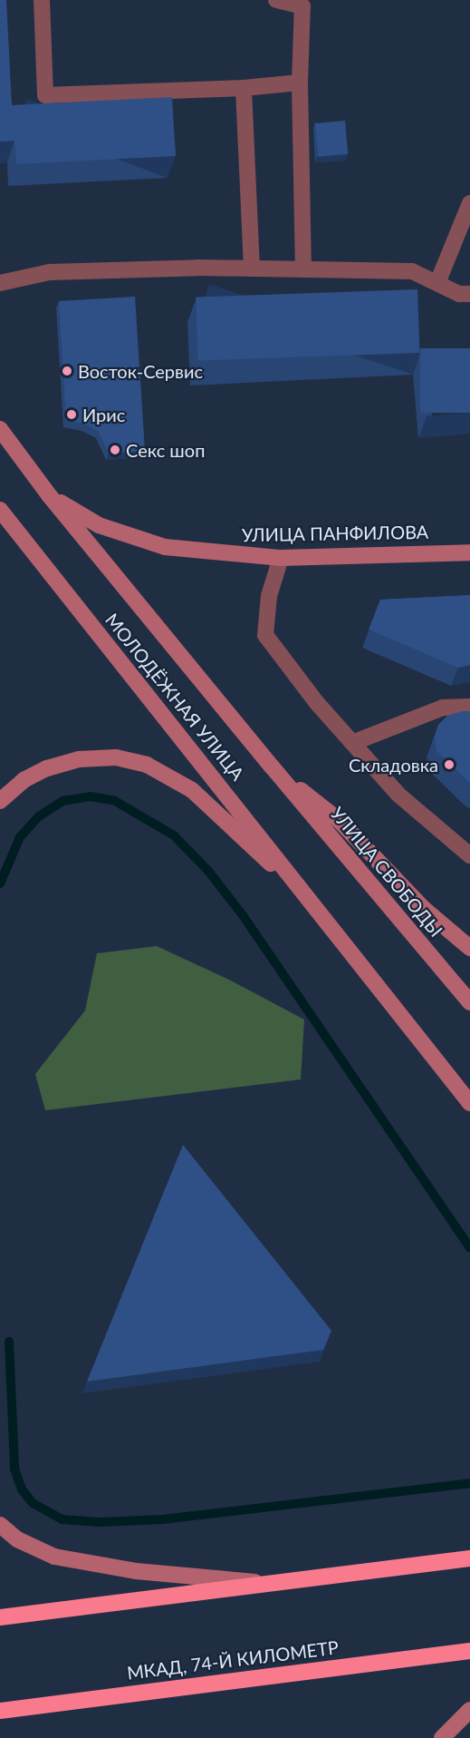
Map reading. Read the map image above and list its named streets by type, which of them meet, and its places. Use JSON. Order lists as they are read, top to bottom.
{
  "streets": {
    "highway": ["МКАД, 74-Й КИЛОМЕТР"],
    "main road": ["УЛИЦА ПАНФИЛОВА", "МОЛОДЁЖНАЯ УЛИЦА", "УЛИЦА СВОБОДЫ"]
  },
  "crossings": [
    ["УЛИЦА ПАНФИЛОВА", "МОЛОДЁЖНАЯ УЛИЦА"],
    ["МОЛОДЁЖНАЯ УЛИЦА", "УЛИЦА СВОБОДЫ"]
  ],
  "places": [
    "Восток-Сервис",
    "Ирис",
    "Секс шоп",
    "Складовка"
  ]
}
